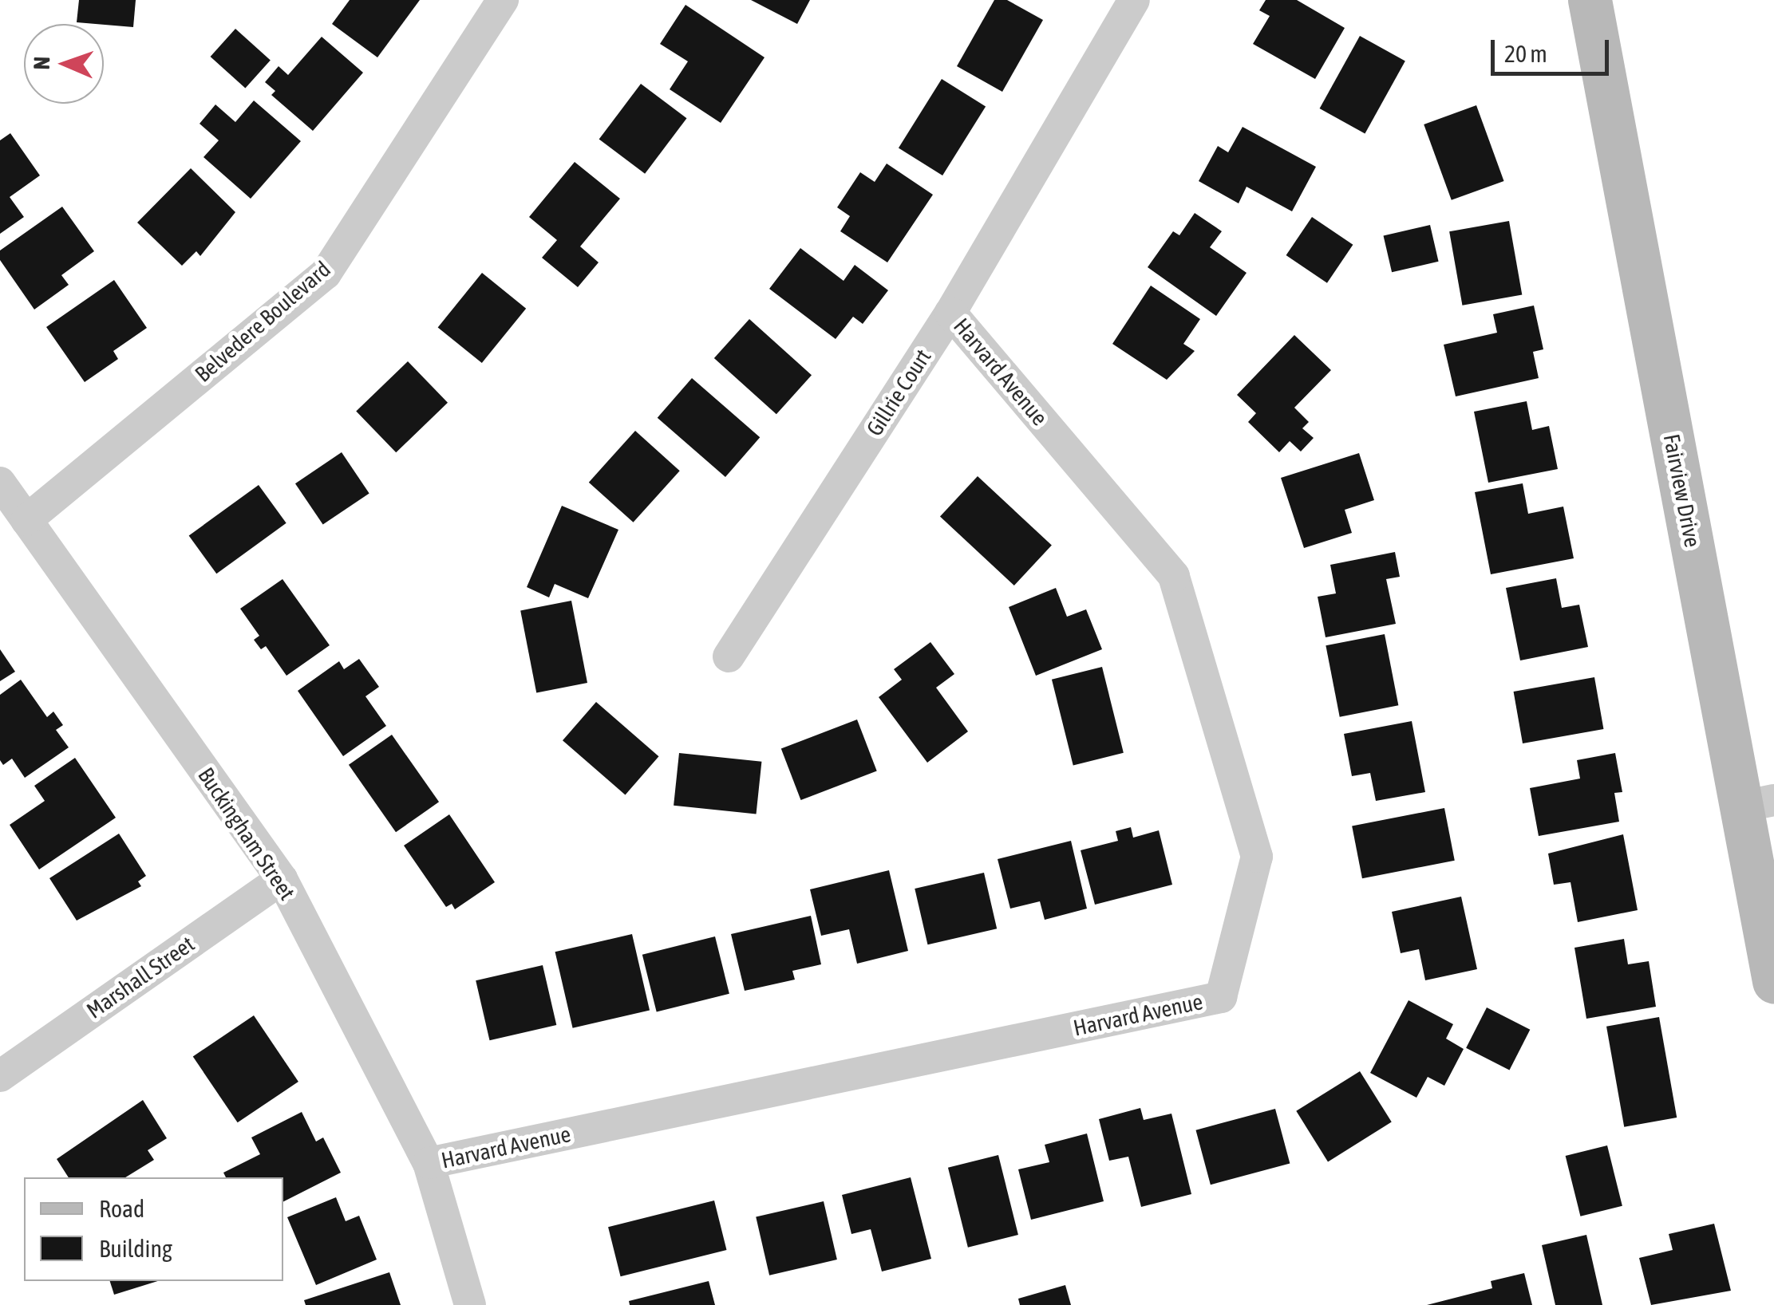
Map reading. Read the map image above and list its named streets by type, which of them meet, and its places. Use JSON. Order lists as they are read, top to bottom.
{
  "streets": {
    "main road": ["Fairview Drive"],
    "street": [
      "Belvedere Boulevard",
      "Harvard Avenue",
      "Gillrie Court",
      "Buckingham Street",
      "Marshall Street"
    ]
  },
  "crossings": [
    ["Belvedere Boulevard", "Buckingham Street"],
    ["Harvard Avenue", "Gillrie Court"],
    ["Harvard Avenue", "Buckingham Street"],
    ["Buckingham Street", "Marshall Street"]
  ],
  "legend": ["Road", "Building"],
  "scale_bar": "20 m",
  "north": "left"
}
